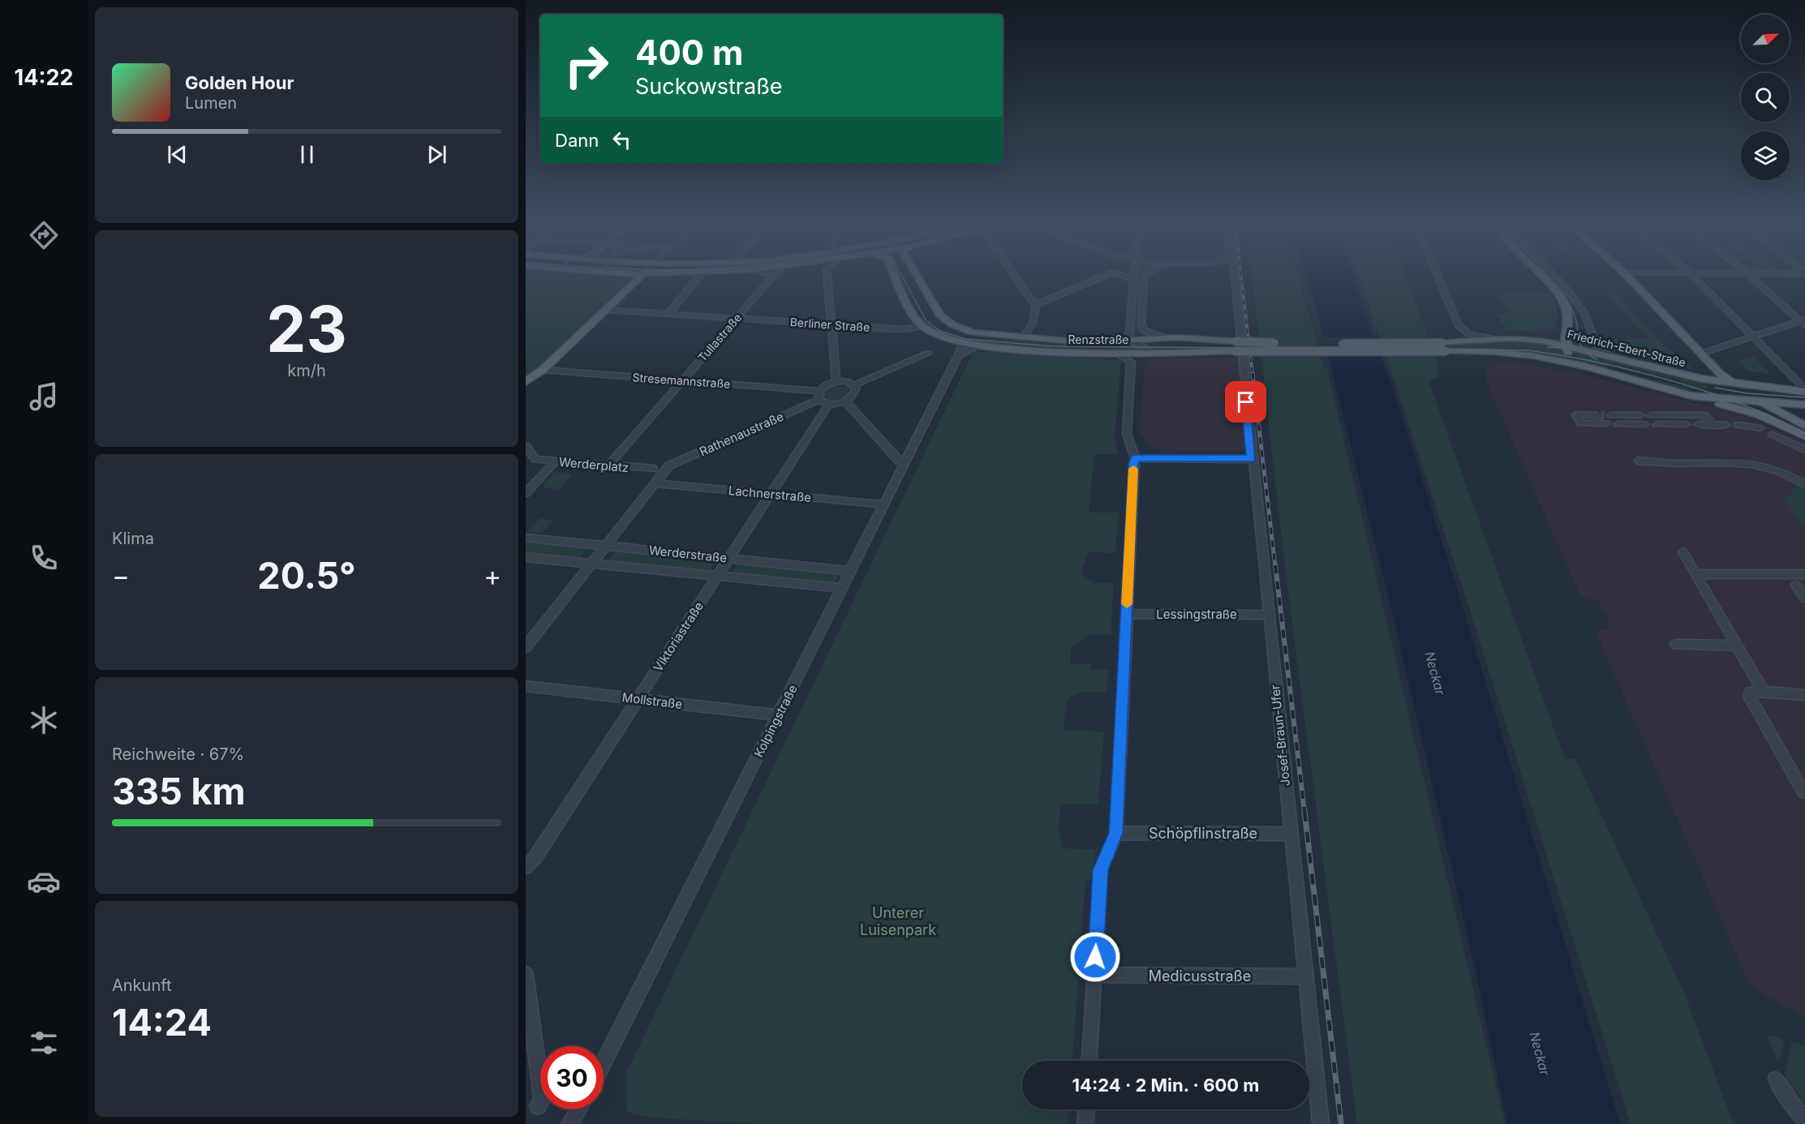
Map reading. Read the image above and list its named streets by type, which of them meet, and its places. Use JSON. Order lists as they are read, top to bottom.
{
  "streets": {
    "main road": ["Renzstraße", "Friedrich-Ebert-Straße"],
    "street": [
      "Berliner Straße",
      "Tullastraße",
      "Stresemannstraße",
      "Rathenaustraße",
      "Werderplatz",
      "Lachnerstraße",
      "Werderstraße",
      "Lessingstraße",
      "Viktoriastraße",
      "Mollstraße",
      "Kolpingstraße",
      "Josef-Braun-Ufer",
      "Schöpflinstraße",
      "Medicusstraße"
    ]
  },
  "crossings": [
    ["Berliner Straße", "Tullastraße"],
    ["Berliner Straße", "Renzstraße"],
    ["Tullastraße", "Stresemannstraße"],
    ["Tullastraße", "Werderplatz"],
    ["Renzstraße", "Kolpingstraße"],
    ["Renzstraße", "Josef-Braun-Ufer"],
    ["Stresemannstraße", "Rathenaustraße"],
    ["Stresemannstraße", "Viktoriastraße"],
    ["Rathenaustraße", "Lachnerstraße"],
    ["Rathenaustraße", "Viktoriastraße"],
    ["Lachnerstraße", "Viktoriastraße"],
    ["Lachnerstraße", "Kolpingstraße"],
    ["Werderstraße", "Viktoriastraße"],
    ["Werderstraße", "Kolpingstraße"],
    ["Lessingstraße", "Josef-Braun-Ufer"],
    ["Viktoriastraße", "Mollstraße"],
    ["Mollstraße", "Kolpingstraße"],
    ["Josef-Braun-Ufer", "Schöpflinstraße"],
    ["Josef-Braun-Ufer", "Medicusstraße"]
  ],
  "water": ["Neckar"],
  "parks": ["Unterer Luisenpark"],
  "north": "top right",
  "page": {
    "tabs": "14:22",
    "turn": ["400 m", "Suckowstraße"],
    "song": ["Golden Hour", "Lumen"],
    "then": "Dann",
    "tile": [
      ["23", "km/h"],
      "Klima",
      ["Reichweite · 67%", "335 km"],
      ["Ankunft", "14:24"]
    ],
    "heat": ["−", "20.5°", "+"],
    "limit": "30",
    "trip": "14:24 · 2 Min. · 600 m"
  }
}
